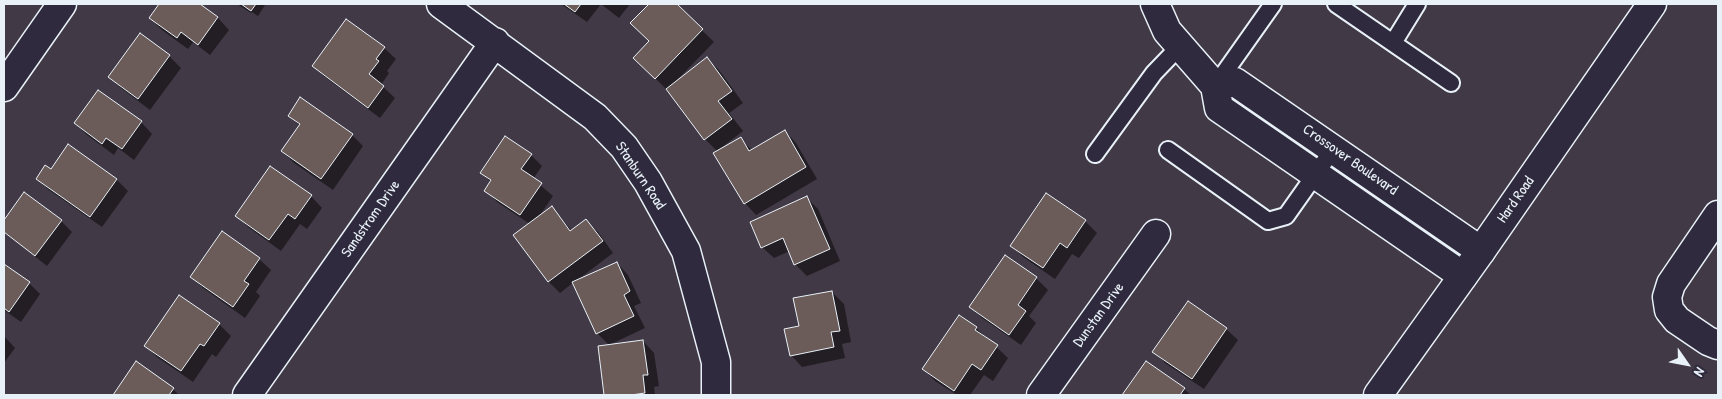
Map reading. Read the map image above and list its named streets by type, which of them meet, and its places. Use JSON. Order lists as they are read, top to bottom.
{
  "streets": {
    "street": [
      "Crossover Boulevard",
      "Stanburn Road",
      "Hard Road",
      "Sandstrom Drive",
      "Dunstan Drive"
    ]
  },
  "crossings": [
    ["Crossover Boulevard", "Hard Road"],
    ["Stanburn Road", "Sandstrom Drive"]
  ],
  "north": "bottom right"
}
